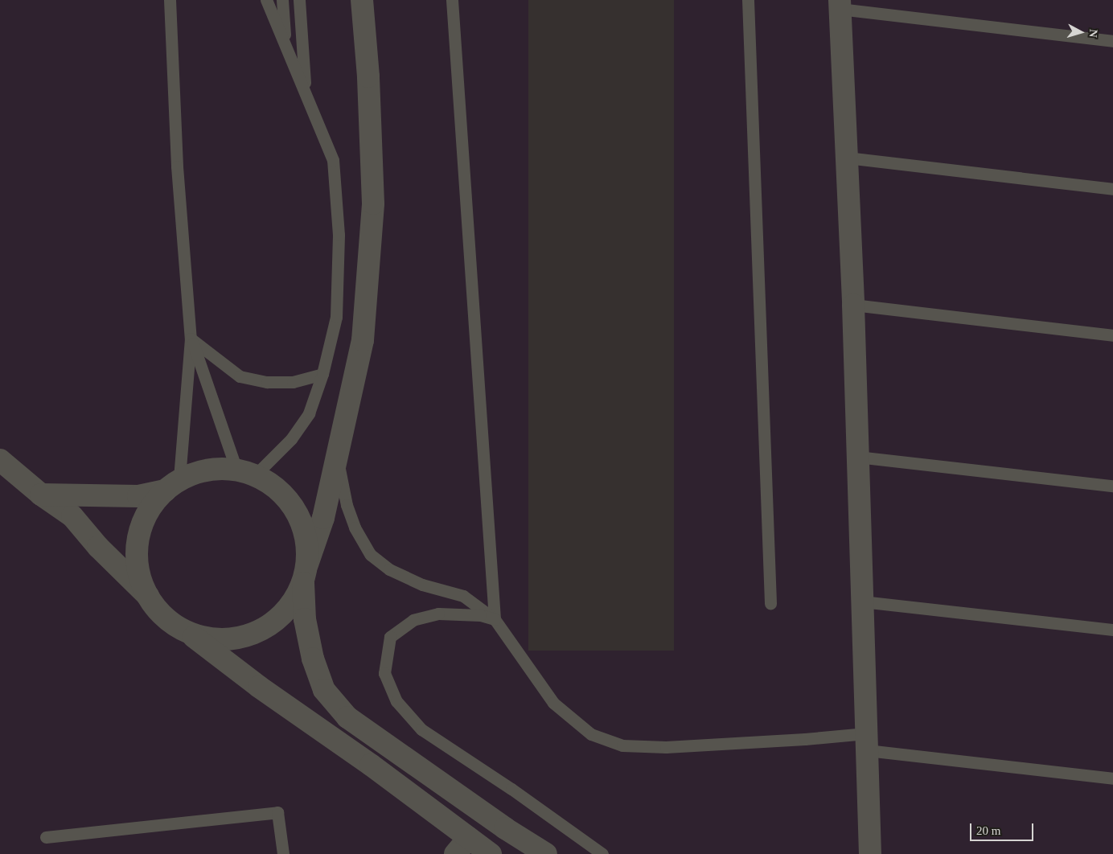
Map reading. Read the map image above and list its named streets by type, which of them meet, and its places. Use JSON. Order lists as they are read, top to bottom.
{
  "scale_bar": "20 m",
  "north": "right"
}
